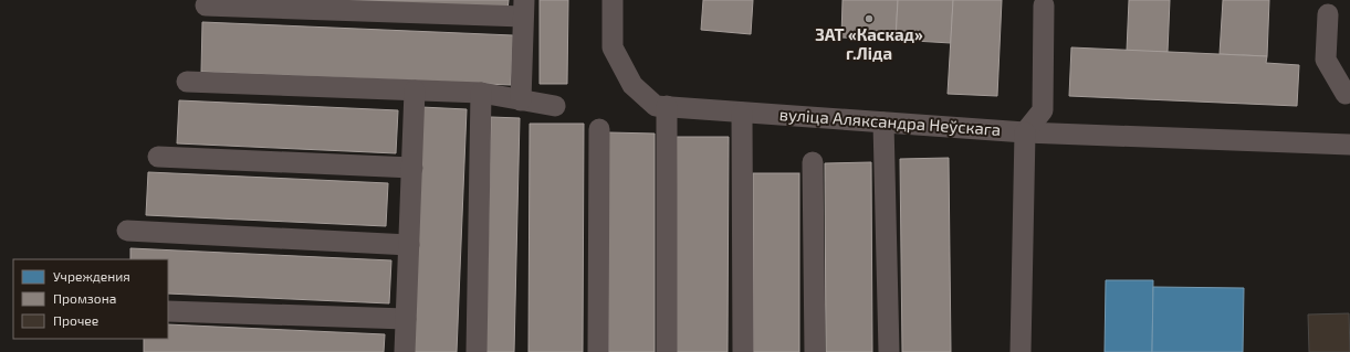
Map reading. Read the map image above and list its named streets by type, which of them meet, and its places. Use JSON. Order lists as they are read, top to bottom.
{
  "streets": {
    "street": ["вуліца Аляксандра Неўскага"]
  },
  "places": ["ЗАТ «Каскад» г.Ліда"],
  "legend": ["Учреждения", "Промзона", "Прочее"]
}
